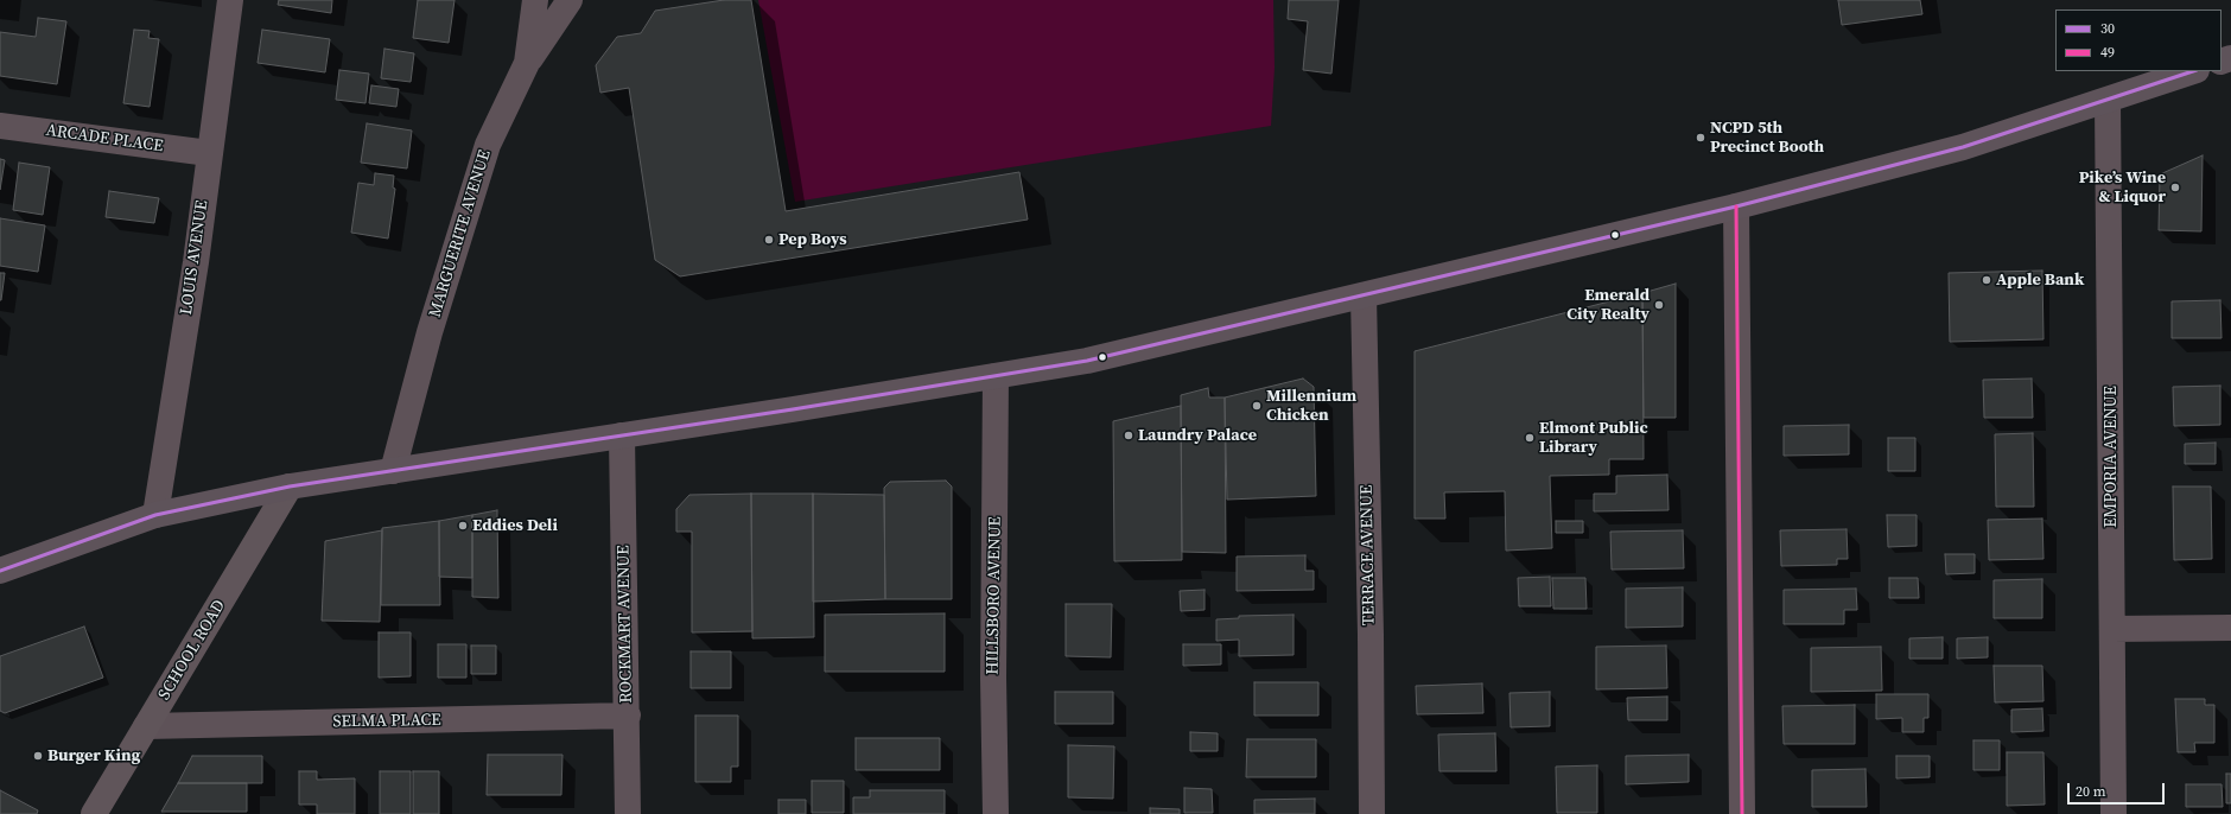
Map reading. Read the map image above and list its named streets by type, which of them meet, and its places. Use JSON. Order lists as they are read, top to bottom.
{
  "streets": {
    "main road": ["SCHOOL ROAD"],
    "street": [
      "ARCADE PLACE",
      "MARGUERITE AVENUE",
      "LOUIS AVENUE",
      "EMPORIA AVENUE",
      "TERRACE AVENUE",
      "HILLSBORO AVENUE",
      "ROCKMART AVENUE",
      "SELMA PLACE"
    ]
  },
  "crossings": [
    ["ARCADE PLACE", "LOUIS AVENUE"],
    ["ROCKMART AVENUE", "SELMA PLACE"],
    ["SCHOOL ROAD", "SELMA PLACE"]
  ],
  "places": [
    "NCPD 5th Precinct Booth",
    "Pike’s Wine & Liquor",
    "Pep Boys",
    "Apple Bank",
    "Emerald City Realty",
    "Millennium Chicken",
    "Laundry Palace",
    "Elmont Public Library",
    "Eddies Deli",
    "Burger King"
  ],
  "lines": ["transit line 30", "transit line 49"],
  "legend": ["30", "49"],
  "scale_bar": "20 m"
}
